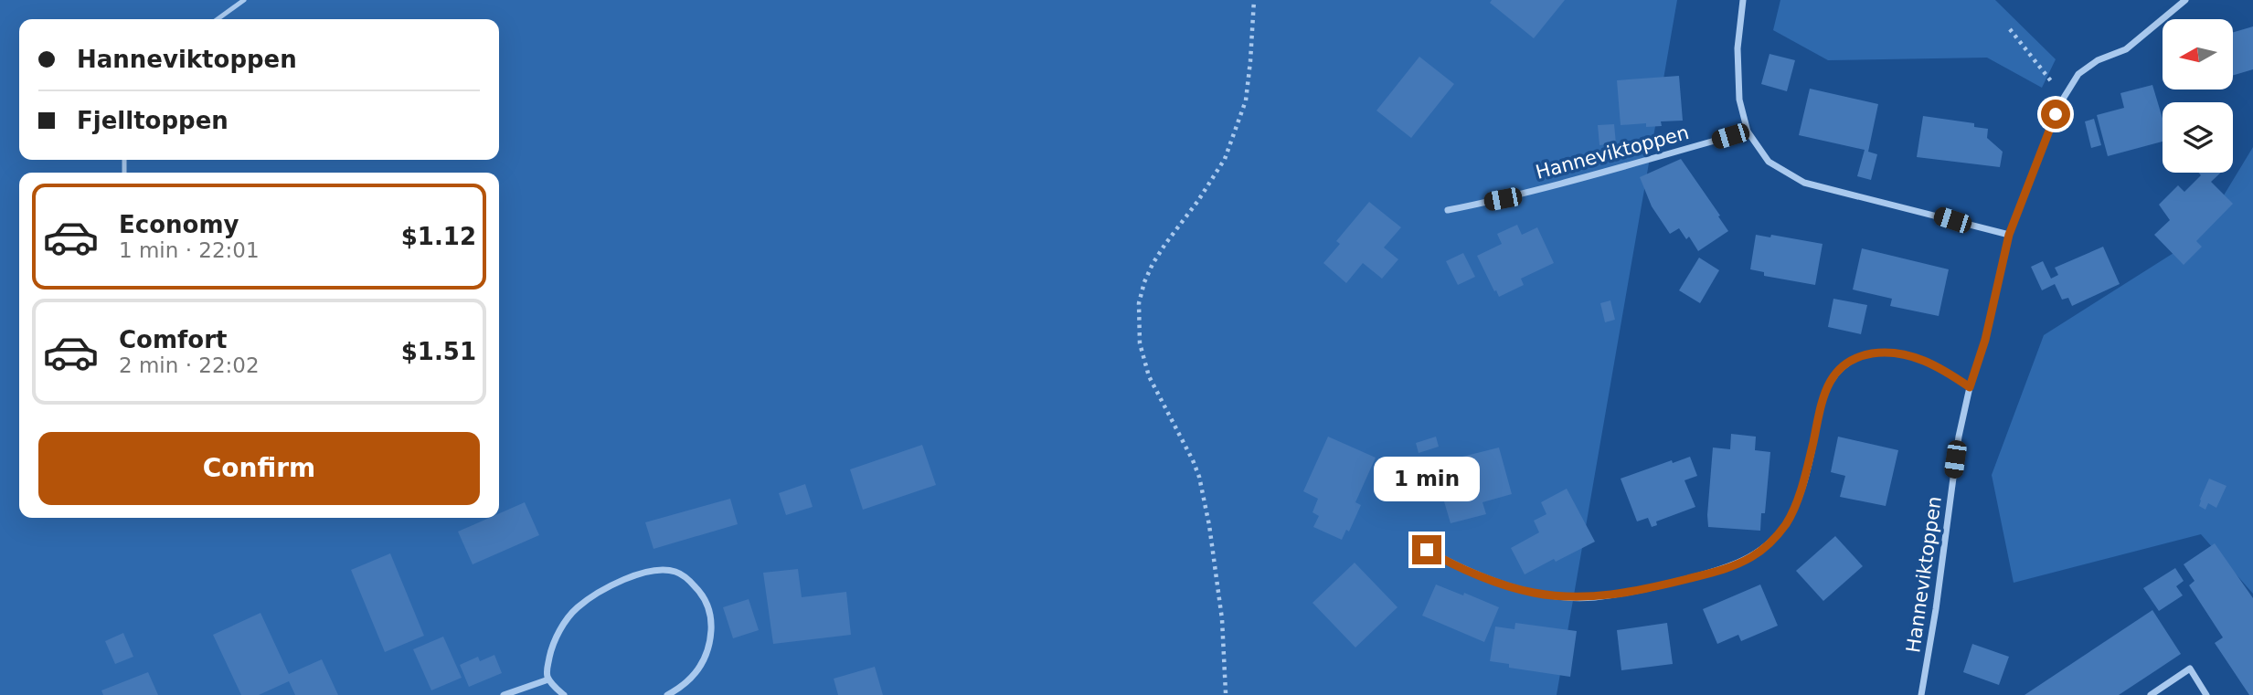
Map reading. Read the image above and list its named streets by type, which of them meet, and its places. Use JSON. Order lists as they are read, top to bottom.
{
  "streets": {
    "street": ["Hanneviktoppen"]
  },
  "north": "left",
  "page": {
    "banner": ["Hanneviktoppen", "Fjelltoppen"],
    "list": [
      {
        "name": "Economy",
        "note": "1 min · 22:01",
        "value": "$1.12"
      },
      {
        "name": "Comfort",
        "note": "2 min · 22:02",
        "value": "$1.51"
      }
    ],
    "buttons": "Confirm",
    "bubble": "1 min"
  }
}
